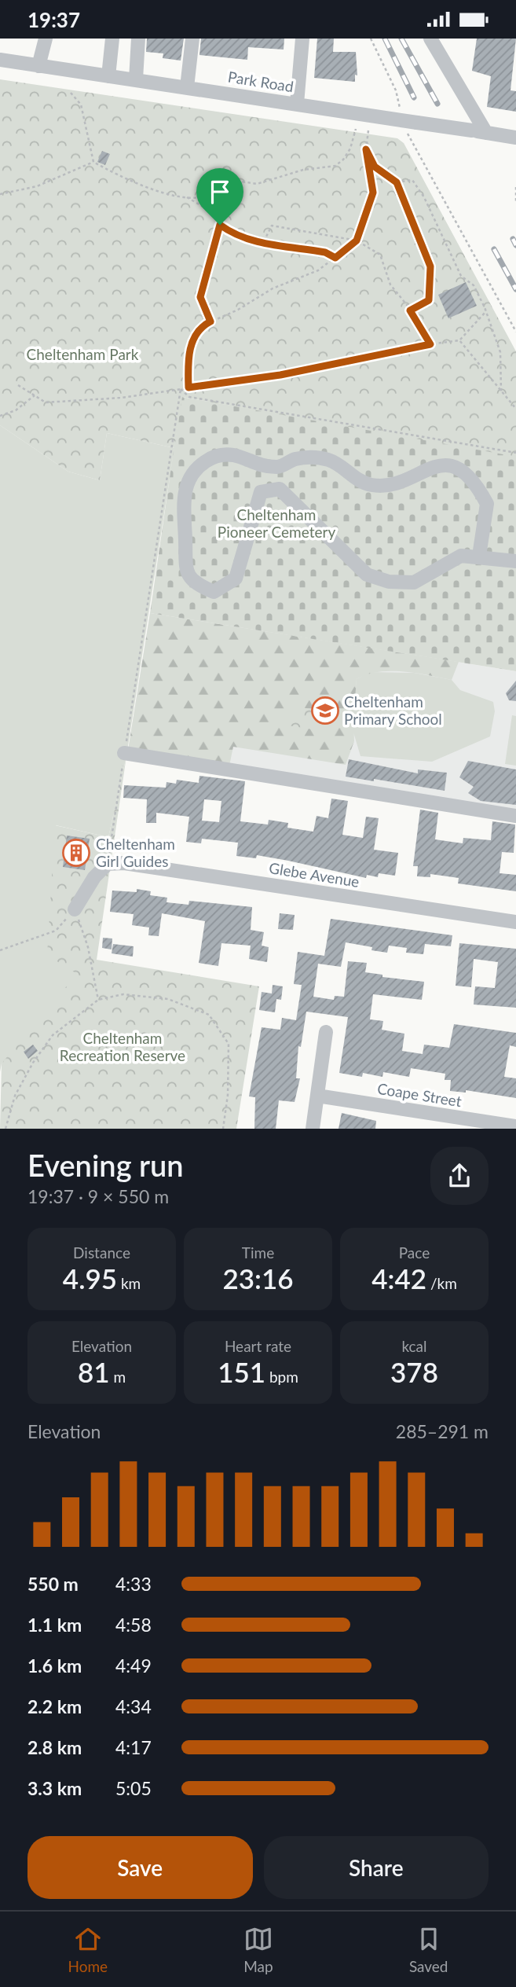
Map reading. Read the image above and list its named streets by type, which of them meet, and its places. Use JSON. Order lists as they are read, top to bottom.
{
  "streets": {
    "street": ["Park Road", "Glebe Avenue", "Coape Street"]
  },
  "parks": ["Cheltenham Park", "Cheltenham Pioneer Cemetery", "Cheltenham Recreation Reserve"],
  "places": {
    "school or university": ["Cheltenham Primary School"],
    "building": ["Cheltenham Girl Guides"]
  },
  "page": {
    "status": "19:37",
    "heading": ["Evening run", "19:37 · 9 × 550 m"],
    "stats": [
      ["Distance", "4.95 km"],
      ["Time", "23:16"],
      ["Pace", "4:42 /km"],
      ["Elevation", "81 m"],
      ["Heart rate", "151 bpm"],
      ["kcal", "378"]
    ],
    "chart": ["Elevation", "285–291 m"],
    "list": [
      {
        "name": "550 m",
        "note": "4:33"
      },
      {
        "name": "1.1 km",
        "note": "4:58"
      },
      {
        "name": "1.6 km",
        "note": "4:49"
      },
      {
        "name": "2.2 km",
        "note": "4:34"
      },
      {
        "name": "2.8 km",
        "note": "4:17"
      },
      {
        "name": "3.3 km",
        "note": "5:05"
      }
    ],
    "buttons": ["Save", "Share"],
    "tabs": ["Home", "Map", "Saved"]
  }
}
